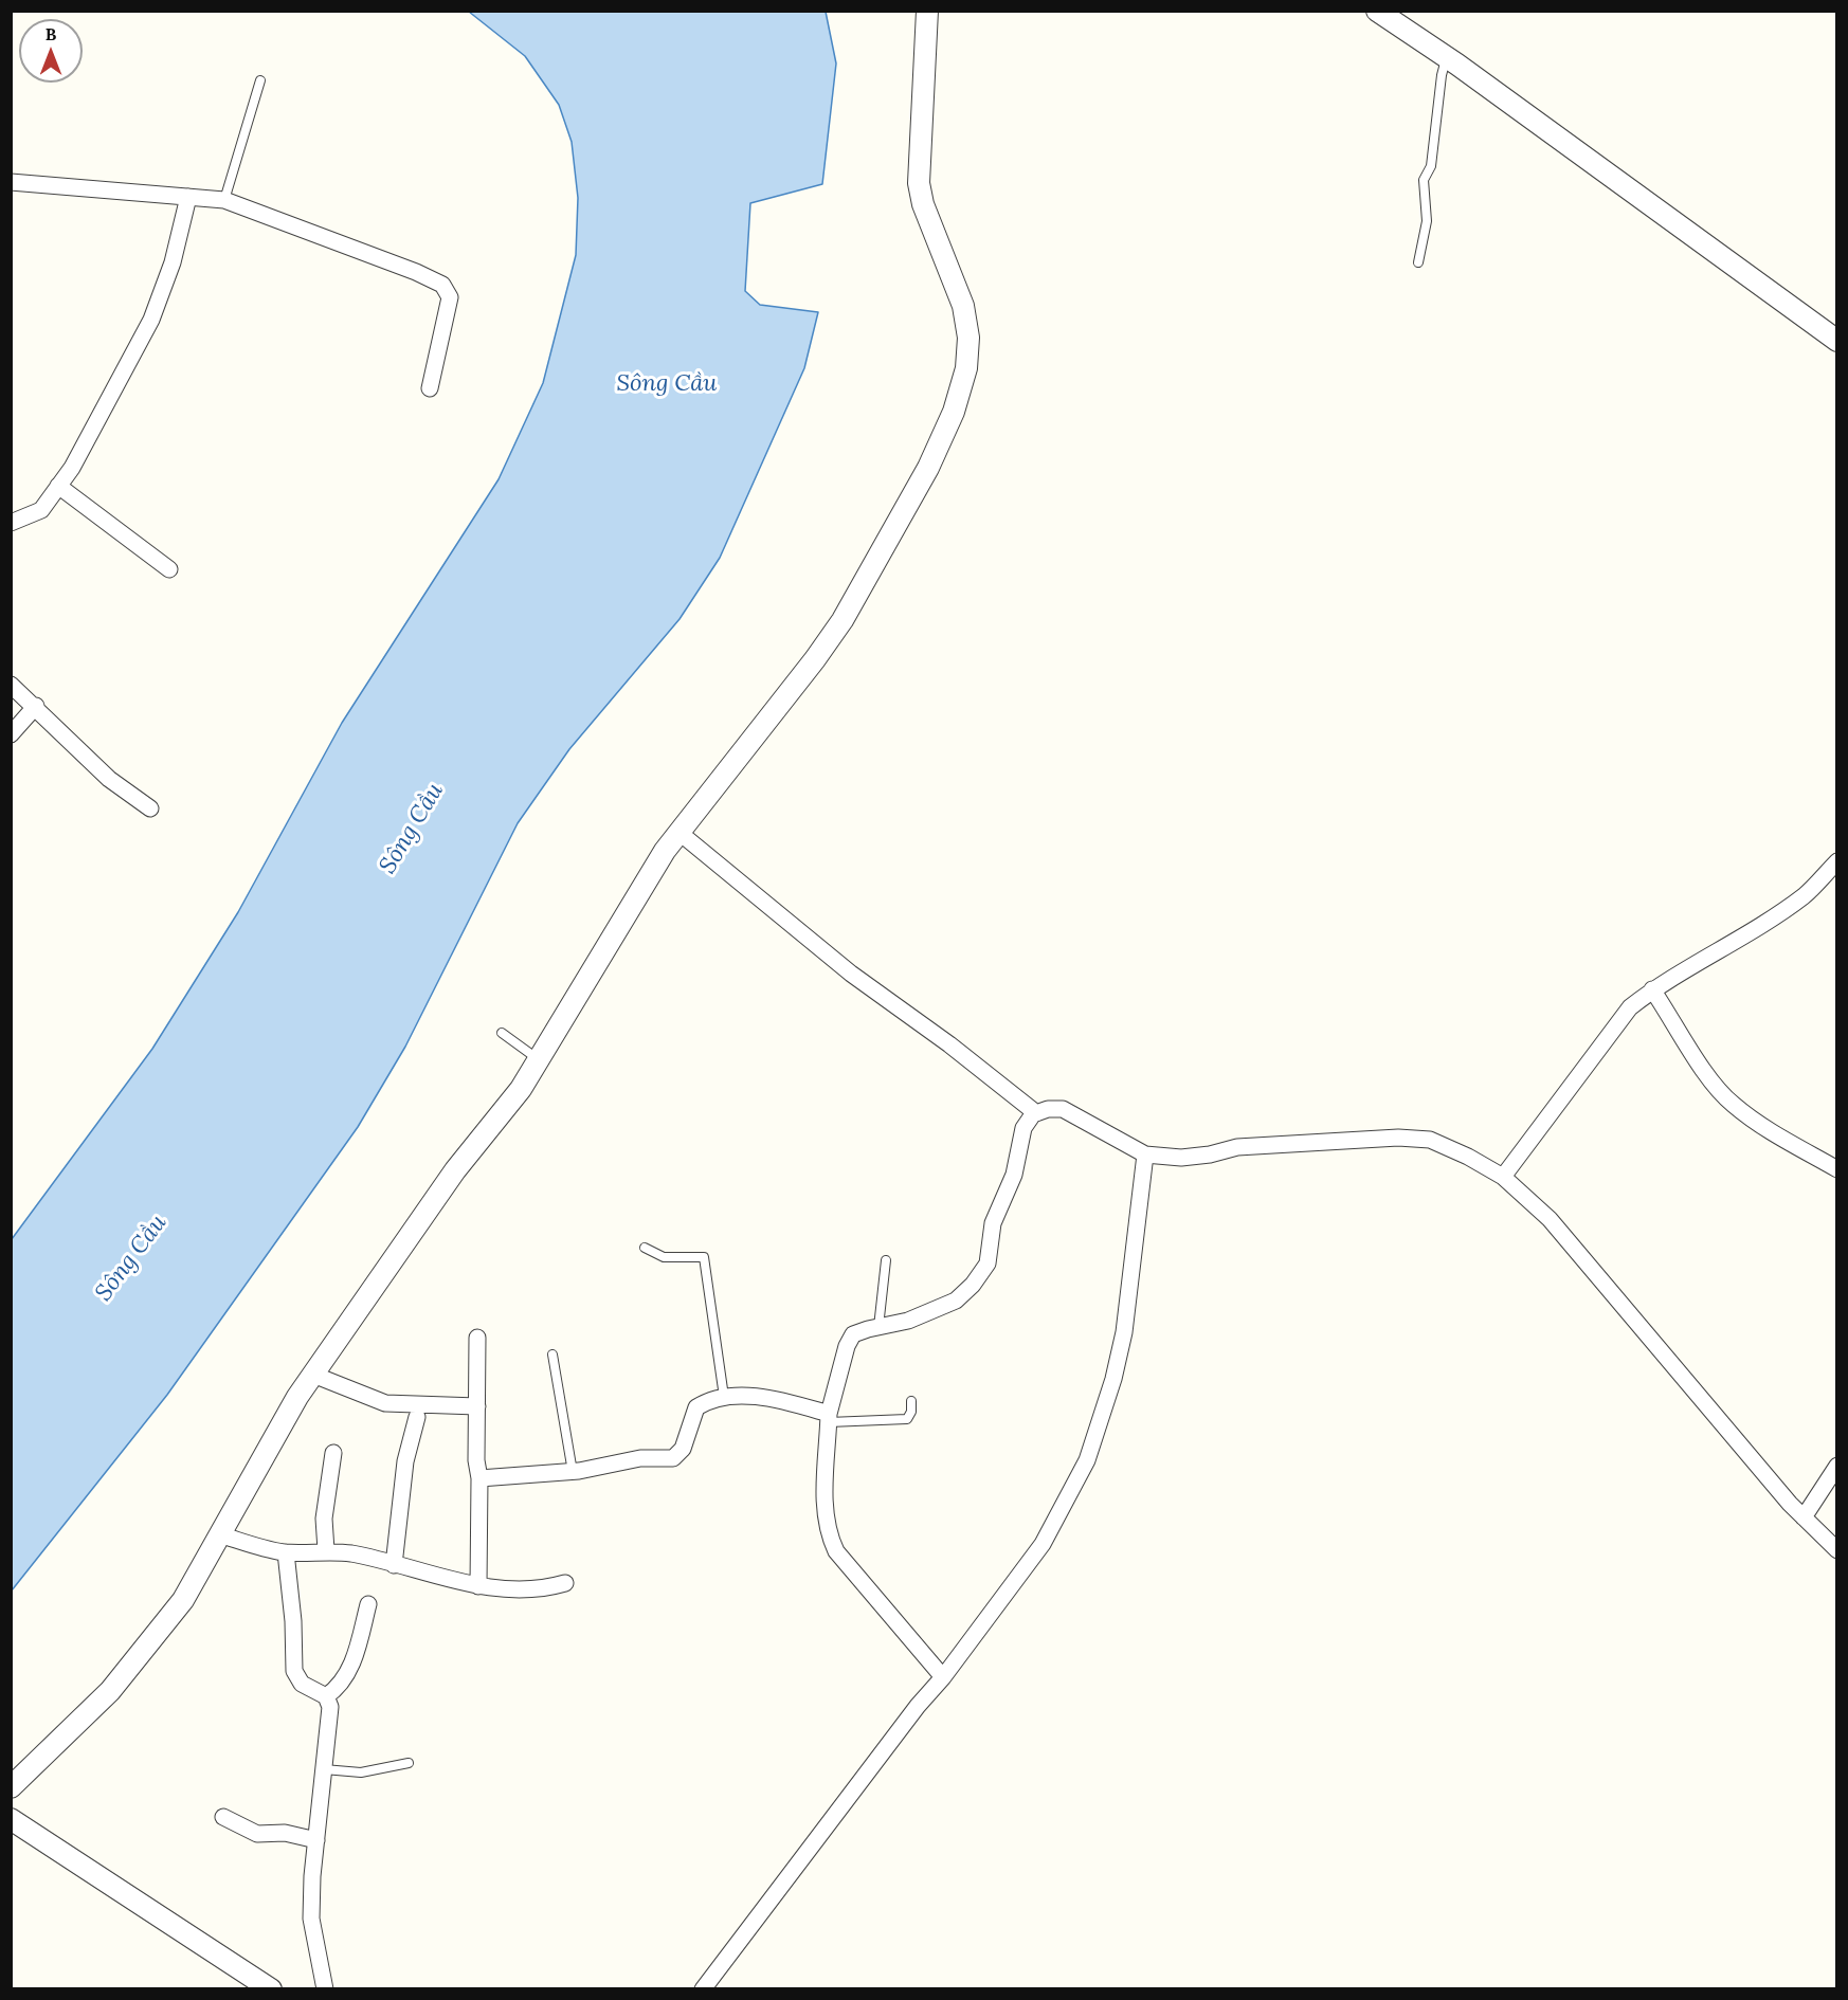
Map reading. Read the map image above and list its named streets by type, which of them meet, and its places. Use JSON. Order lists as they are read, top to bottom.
{
  "water": ["Sông Cầu"],
  "north": "top"
}
